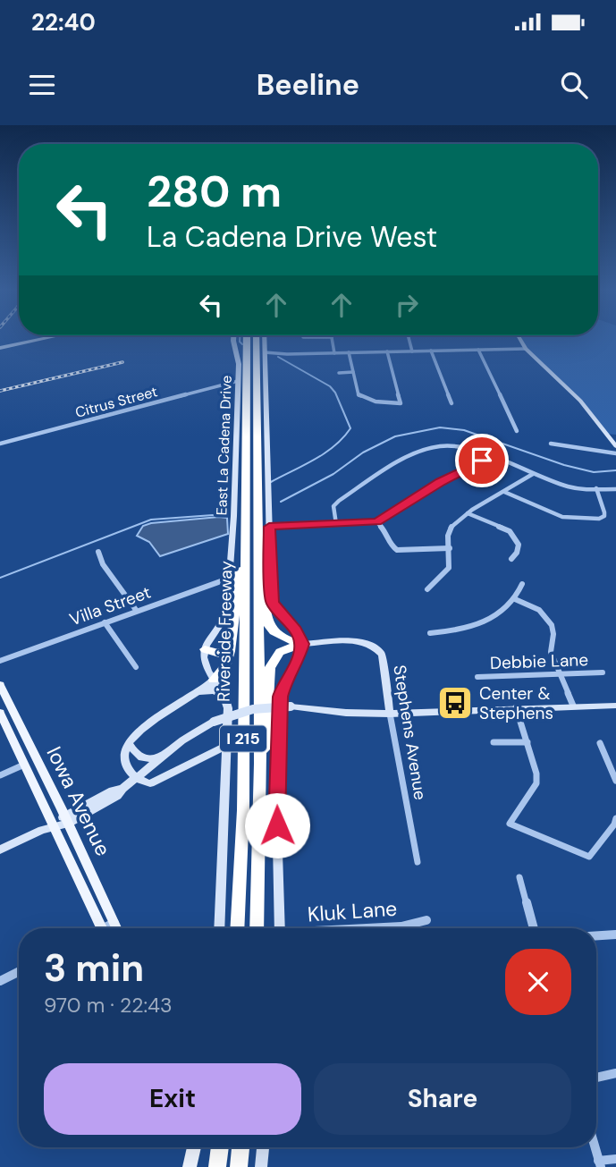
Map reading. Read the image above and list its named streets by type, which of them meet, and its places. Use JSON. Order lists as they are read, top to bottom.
{
  "streets": {
    "highway": ["Riverside Freeway", "I 215"],
    "main road": ["East La Cadena Drive", "Stephens Avenue", "Iowa Avenue"],
    "street": [
      "Citrus Street",
      "Villa Street",
      "Debbie Lane",
      "Kluk Lane"
    ]
  },
  "crossings": [
    ["Citrus Street", "East La Cadena Drive"],
    ["East La Cadena Drive", "Villa Street"]
  ],
  "places": {
    "bus stop": ["Center & Stephens"]
  },
  "page": {
    "status": "22:40",
    "header": "Beeline",
    "turn": ["280 m", "La Cadena Drive West"],
    "heading": ["3 min", "970 m · 22:43"],
    "buttons": ["Exit", "Share"]
  }
}
